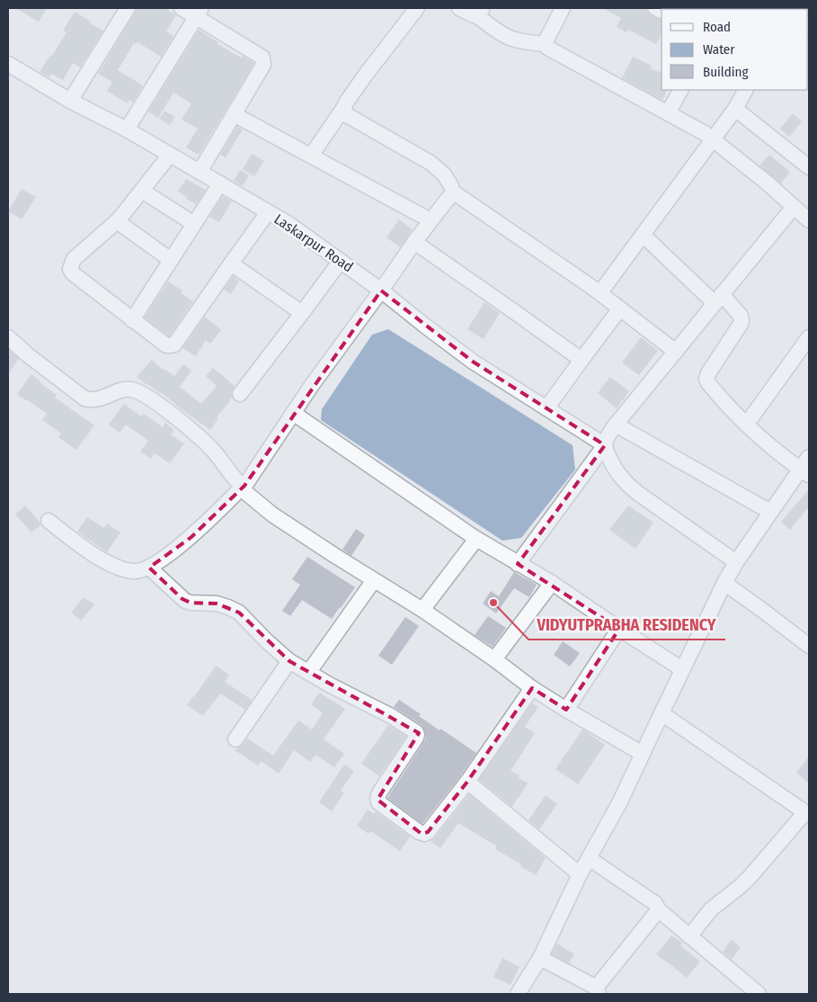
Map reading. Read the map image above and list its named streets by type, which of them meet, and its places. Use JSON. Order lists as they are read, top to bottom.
{
  "streets": {
    "street": ["Laskarpur Road"]
  },
  "places": ["VIDYUTPRABHA RESIDENCY"],
  "legend": ["Road", "Water", "Building"]
}
